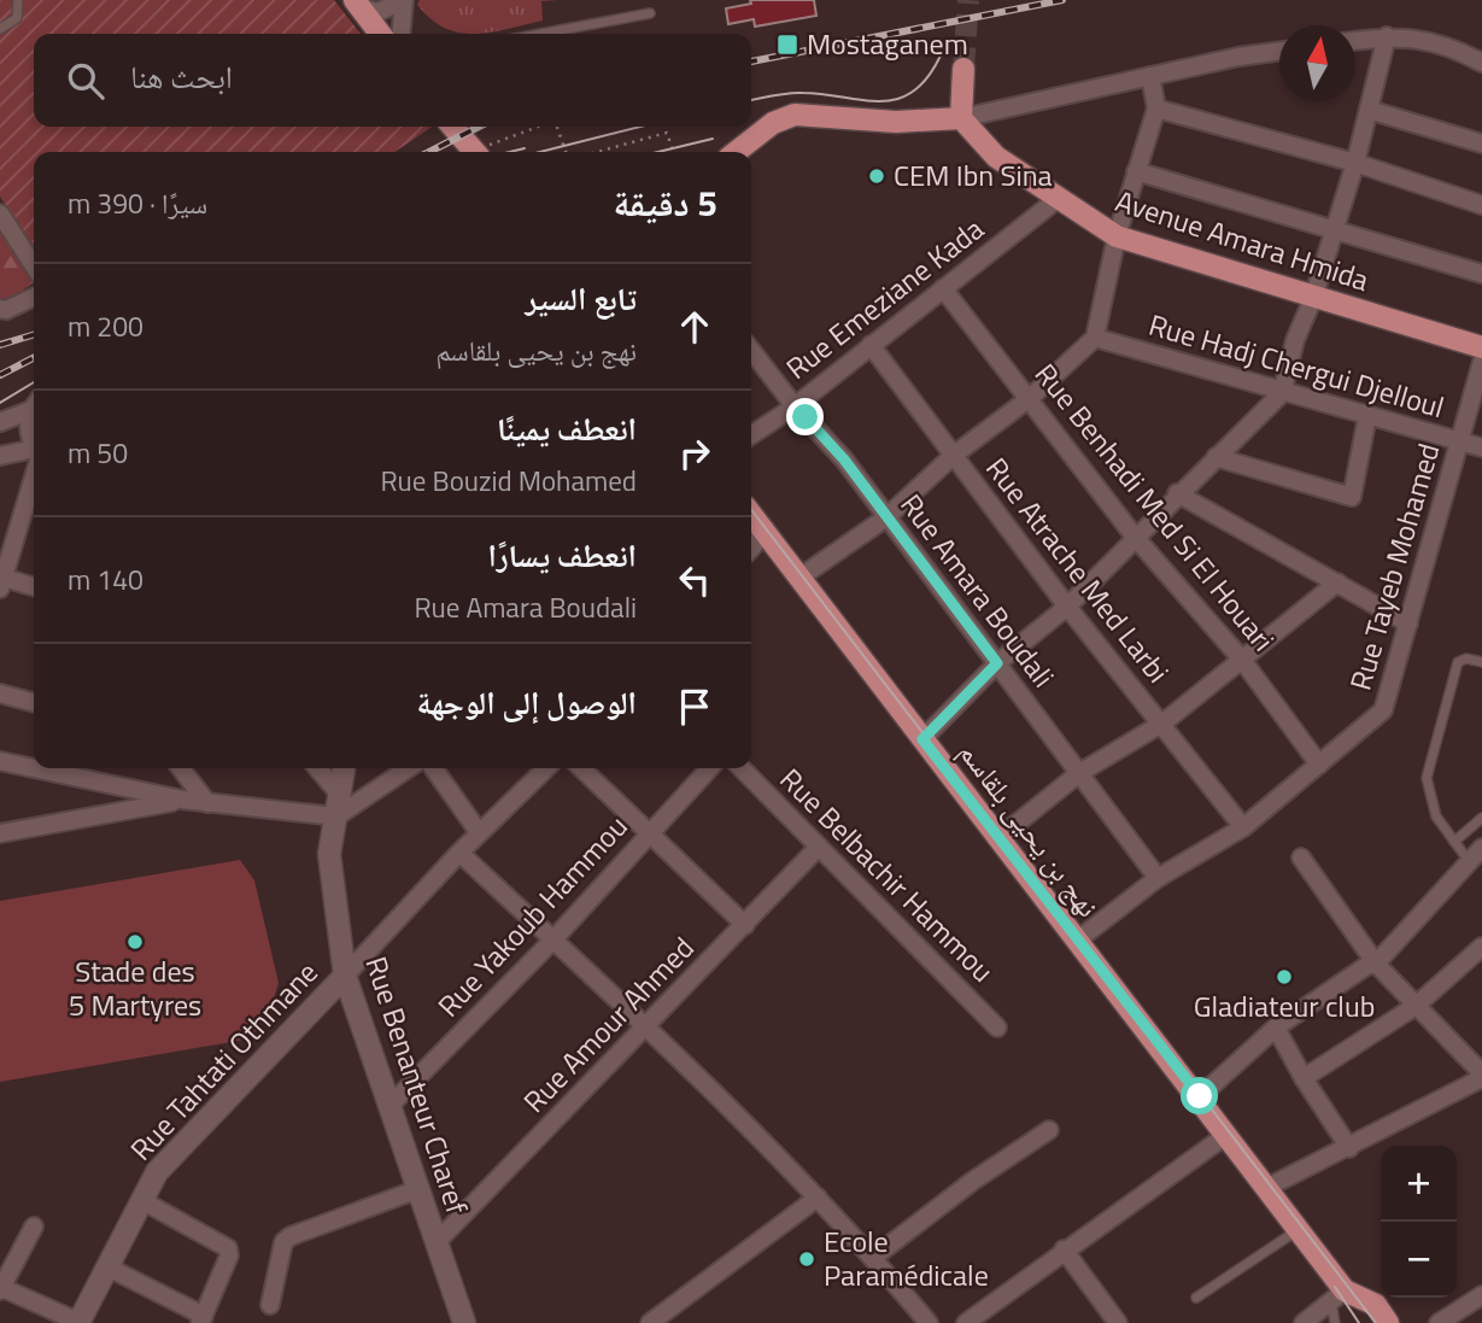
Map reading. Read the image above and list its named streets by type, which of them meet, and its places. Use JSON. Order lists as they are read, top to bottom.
{
  "streets": {
    "main road": [
      "Avenue Amara Hmida",
      "نهج بن يحيى بلقاسم",
      "Rue Tahtati Othmane",
      "Rue Benanteur Charef"
    ],
    "street": [
      "Rue Emeziane Kada",
      "Rue Hadj Chergui Djelloul",
      "Rue Benhadi Med Si El Houari",
      "Rue Tayeb Mohamed",
      "Rue Atrache Med Larbi",
      "Rue Amara Boudali",
      "Rue Belbachir Hammou",
      "Rue Yakoub Hammou",
      "Rue Amour Ahmed"
    ]
  },
  "crossings": [
    ["Avenue Amara Hmida", "Rue Emeziane Kada"],
    ["Rue Emeziane Kada", "Rue Benhadi Med Si El Houari"],
    ["Rue Emeziane Kada", "Rue Atrache Med Larbi"],
    ["Rue Emeziane Kada", "Rue Amara Boudali"],
    ["Rue Hadj Chergui Djelloul", "Rue Tayeb Mohamed"],
    ["Rue Benhadi Med Si El Houari", "Rue Tayeb Mohamed"],
    ["Rue Tayeb Mohamed", "Rue Atrache Med Larbi"],
    ["Rue Tayeb Mohamed", "Rue Amara Boudali"],
    ["Rue Tayeb Mohamed", "نهج بن يحيى بلقاسم"],
    ["Rue Belbachir Hammou", "Rue Amour Ahmed"],
    ["Rue Yakoub Hammou", "Rue Benanteur Charef"],
    ["Rue Amour Ahmed", "Rue Benanteur Charef"],
    ["Rue Tahtati Othmane", "Rue Benanteur Charef"]
  ],
  "places": {
    "transit": ["Mostaganem"],
    "other": [
      "CEM Ibn Sina",
      "Stade des 5 Martyres",
      "Gladiateur club",
      "Ecole Paramédicale"
    ]
  },
  "north": "top",
  "page": {
    "search": "ابحث هنا",
    "heading": ["5 دقيقة", "سيرًا · 390 m"],
    "list": [
      ["تابع السير", "نهج بن يحيى بلقاسم", "200 m"],
      ["انعطف يمينًا", "Rue Bouzid Mohamed", "50 m"],
      ["انعطف يسارًا", "Rue Amara Boudali", "140 m"],
      "الوصول إلى الوجهة"
    ],
    "map_buttons": ["+", "−"]
  }
}
